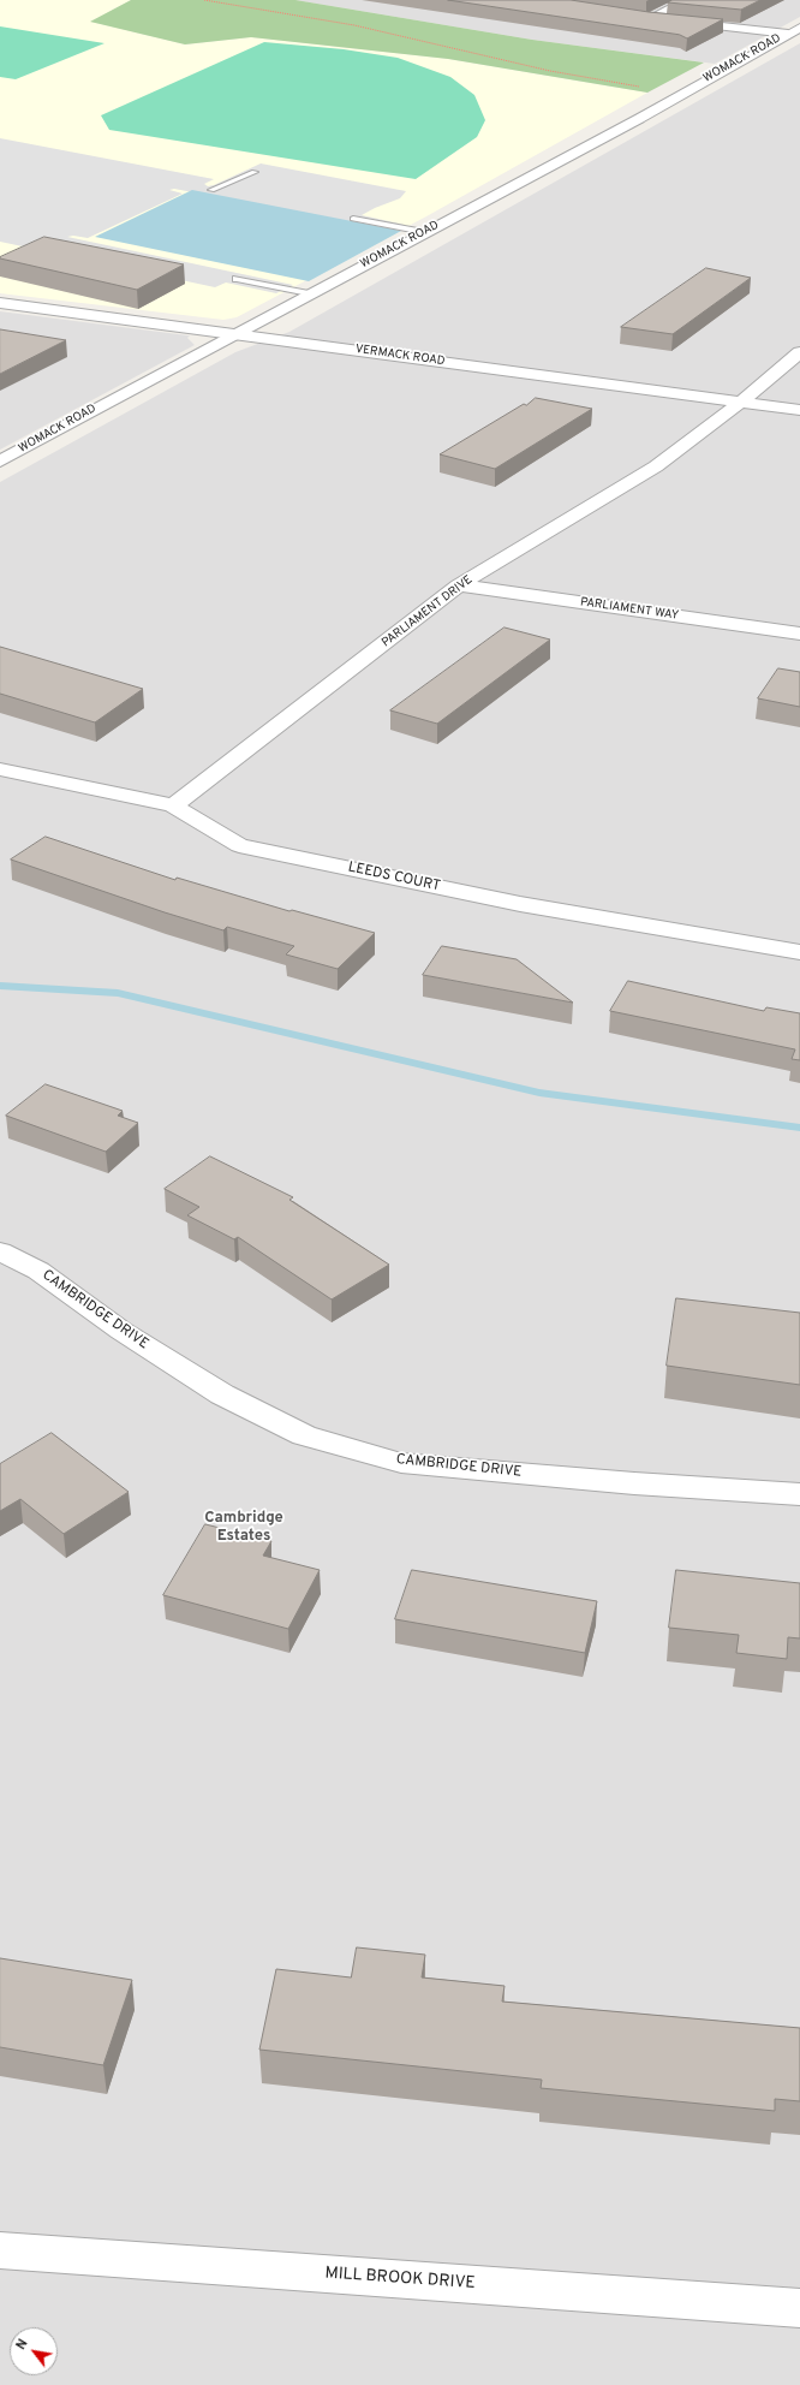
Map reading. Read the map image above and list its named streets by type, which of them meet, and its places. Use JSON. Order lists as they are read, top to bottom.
{
  "streets": {
    "street": [
      "WOMACK ROAD",
      "VERMACK ROAD",
      "PARLIAMENT WAY",
      "PARLIAMENT DRIVE",
      "LEEDS COURT",
      "CAMBRIDGE DRIVE",
      "MILL BROOK DRIVE"
    ]
  },
  "crossings": [
    ["WOMACK ROAD", "VERMACK ROAD"],
    ["VERMACK ROAD", "PARLIAMENT DRIVE"],
    ["PARLIAMENT WAY", "PARLIAMENT DRIVE"],
    ["PARLIAMENT DRIVE", "LEEDS COURT"]
  ],
  "districts": ["Cambridge Estates"],
  "north": "top left"
}
